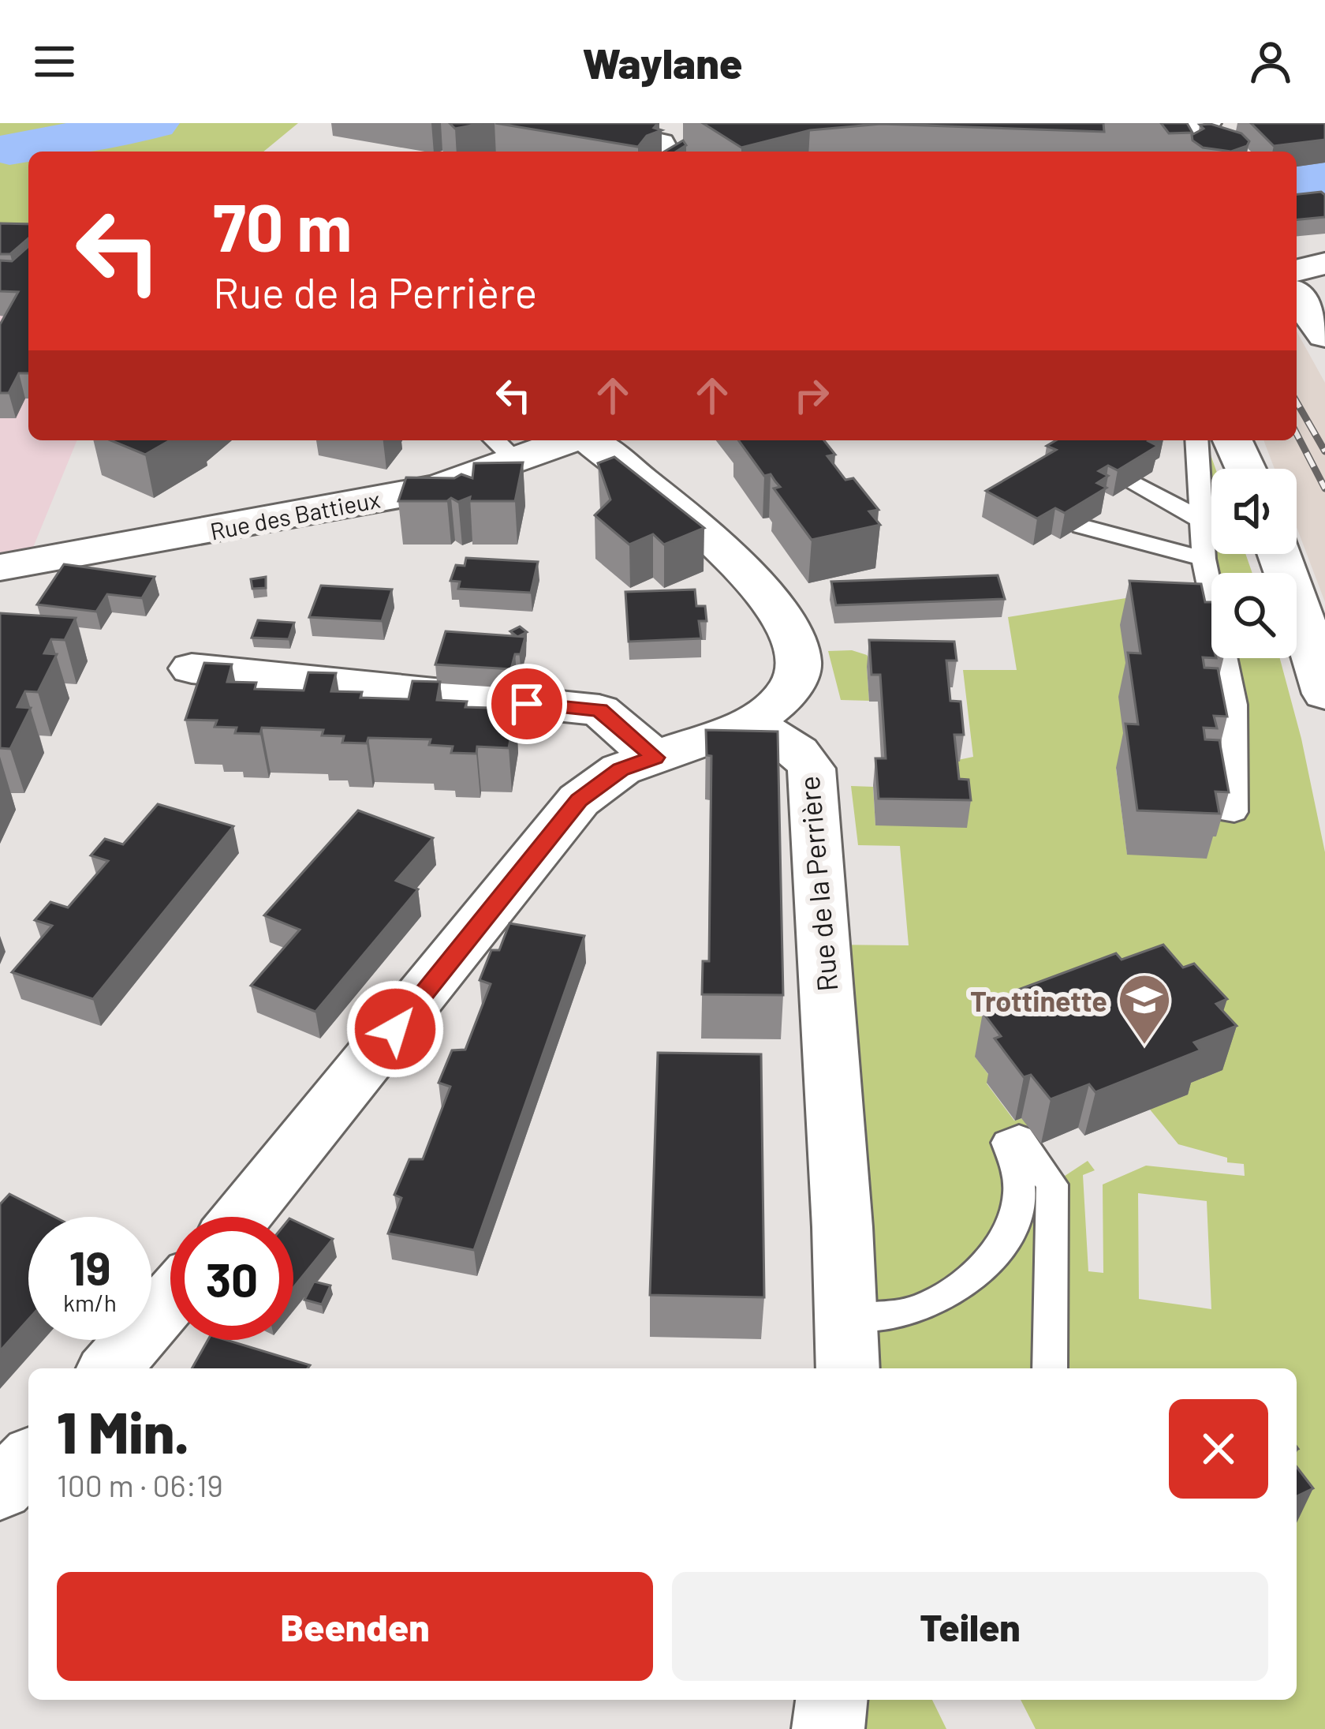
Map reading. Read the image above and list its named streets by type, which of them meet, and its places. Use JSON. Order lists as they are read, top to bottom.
{
  "streets": {
    "street": ["Rue des Battieux", "Rue de la Perrière"]
  },
  "places": {
    "school or university": ["Trottinette"]
  },
  "page": {
    "header": "Waylane",
    "turn": ["70 m", "Rue de la Perrière"],
    "speed": "19 km/h",
    "limit": "30",
    "heading": ["1 Min.", "100 m · 06:19"],
    "buttons": ["Beenden", "Teilen"]
  }
}
